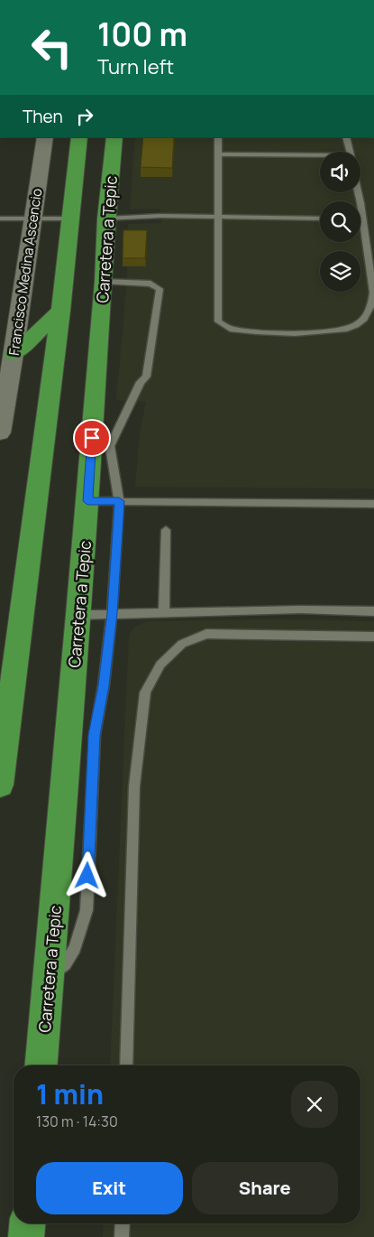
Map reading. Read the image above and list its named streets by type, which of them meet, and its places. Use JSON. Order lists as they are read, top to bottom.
{
  "streets": {
    "highway": ["Carretera a Tepic"],
    "main road": ["Francisco Medina Ascencio"]
  },
  "page": {
    "turn": ["100 m", "Turn left"],
    "then": "Then",
    "heading": ["1 min", "130 m · 14:30"],
    "buttons": ["Exit", "Share"]
  }
}
